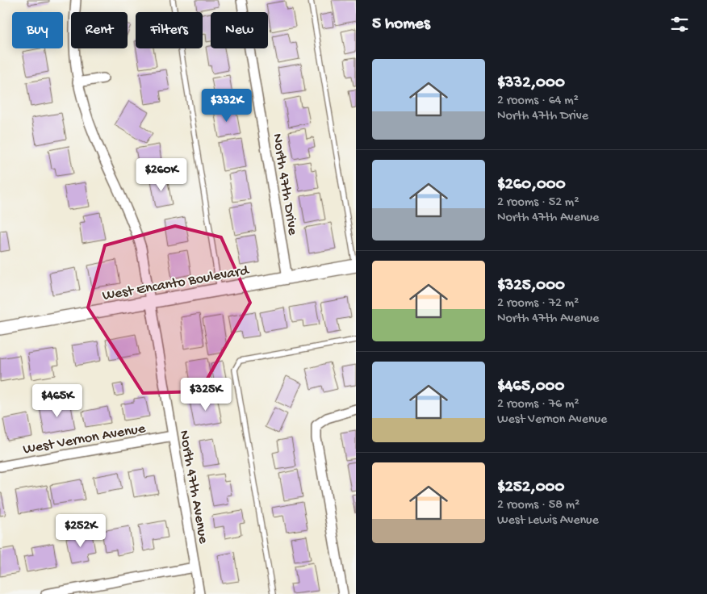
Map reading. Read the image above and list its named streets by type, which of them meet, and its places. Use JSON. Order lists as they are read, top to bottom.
{
  "streets": {
    "street": [
      "North 47th Drive",
      "West Encanto Boulevard",
      "West Vernon Avenue",
      "North 47th Avenue"
    ]
  },
  "crossings": [
    ["North 47th Drive", "West Encanto Boulevard"],
    ["West Encanto Boulevard", "North 47th Avenue"],
    ["West Vernon Avenue", "North 47th Avenue"]
  ],
  "page": {
    "heading": "5 homes",
    "chip": [
      "Buy",
      "Rent",
      "Filters",
      "New"
    ],
    "list": [
      {
        "name": "$332,000",
        "note": "2 rooms · 64 m² · North 47th Drive"
      },
      {
        "name": "$260,000",
        "note": "2 rooms · 52 m² · North 47th Avenue"
      },
      {
        "name": "$325,000",
        "note": "2 rooms · 72 m² · North 47th Avenue"
      },
      {
        "name": "$465,000",
        "note": "2 rooms · 76 m² · West Vernon Avenue"
      },
      {
        "name": "$252,000",
        "note": "2 rooms · 58 m² · West Lewis Avenue"
      }
    ],
    "price": [
      "$332K",
      "$260K",
      "$325K",
      "$465K",
      "$252K"
    ]
  }
}
